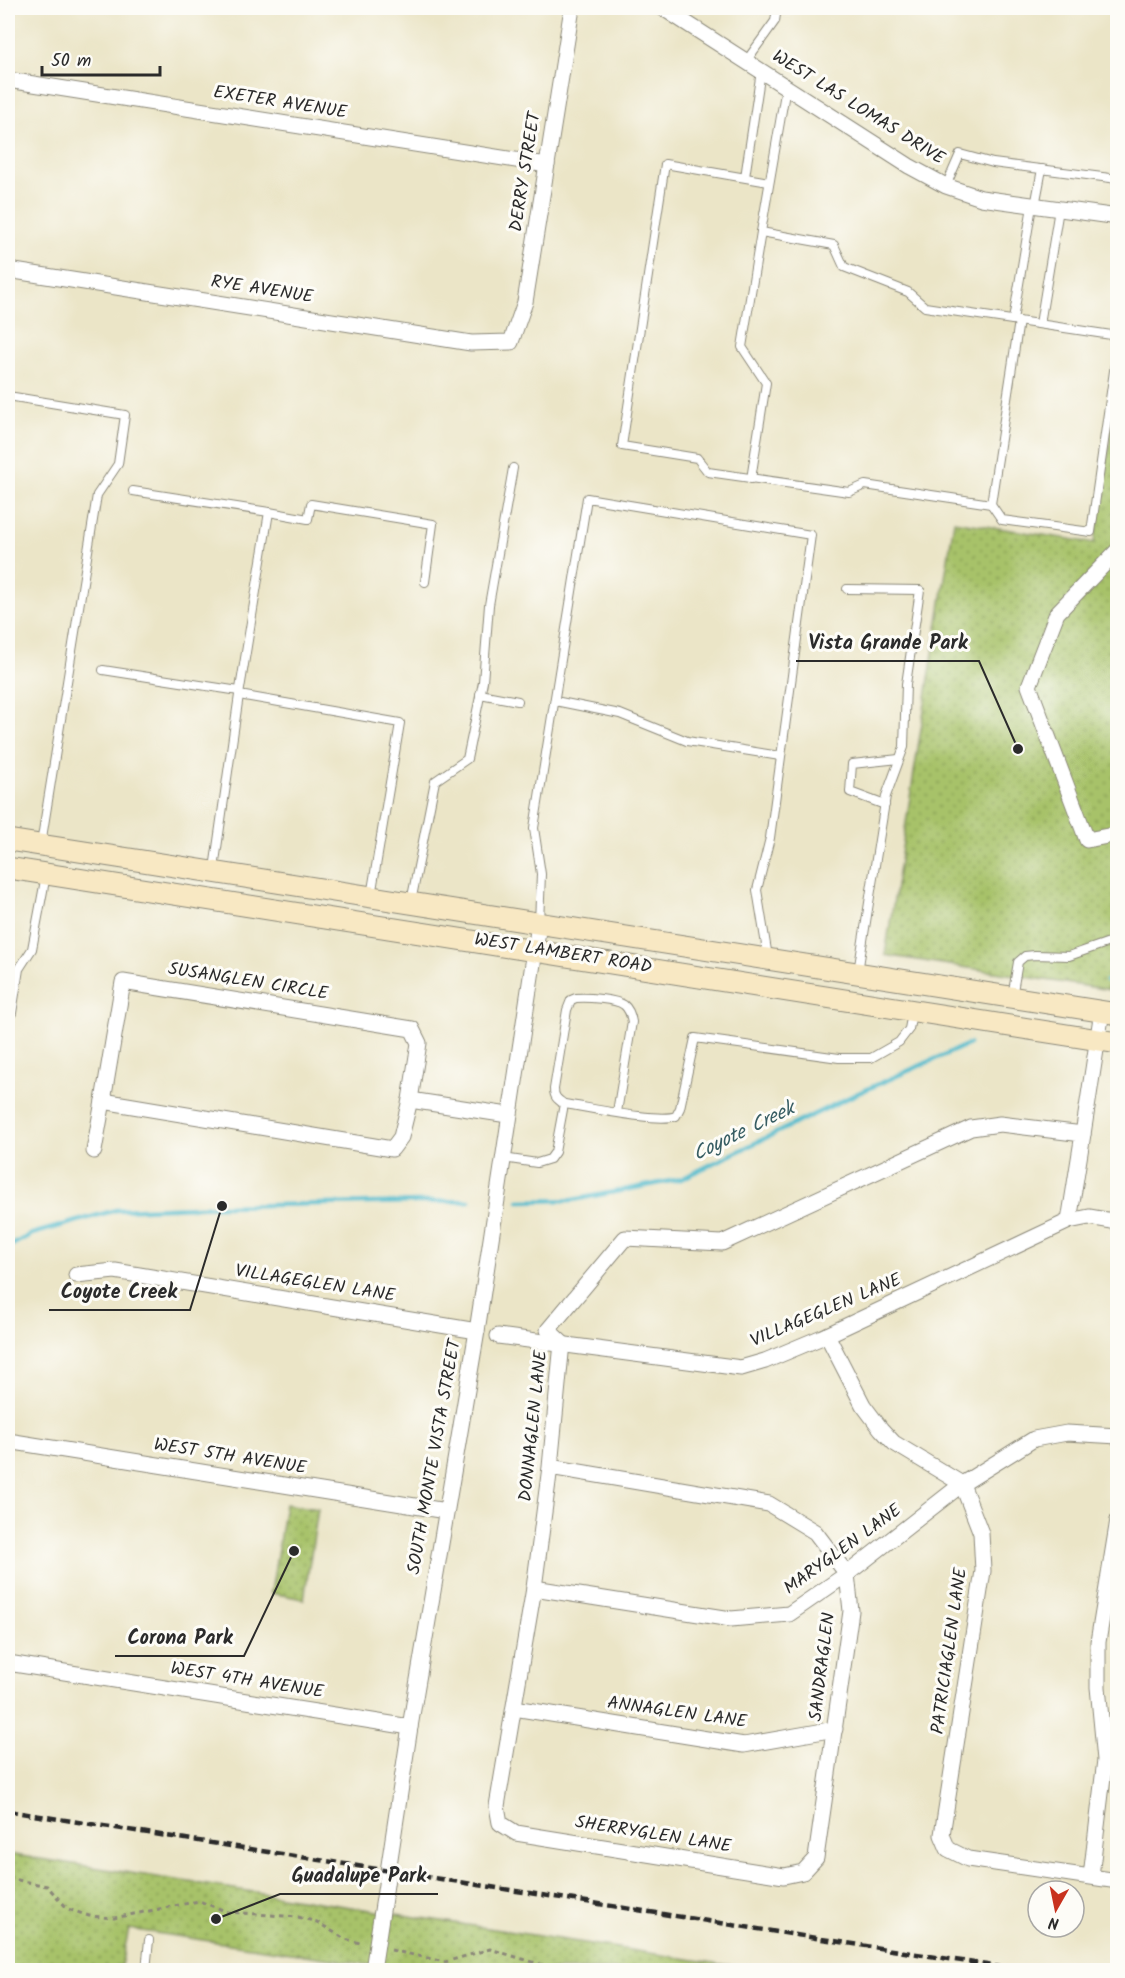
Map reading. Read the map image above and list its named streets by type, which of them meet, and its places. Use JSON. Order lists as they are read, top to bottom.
{
  "streets": {
    "main road": ["WEST LAMBERT ROAD"],
    "street": [
      "EXETER AVENUE",
      "WEST LAS LOMAS DRIVE",
      "DERRY STREET",
      "RYE AVENUE",
      "SUSANGLEN CIRCLE",
      "VILLAGEGLEN LANE",
      "DONNAGLEN LANE",
      "WEST 5TH AVENUE",
      "SOUTH MONTE VISTA STREET",
      "MARYGLEN LANE",
      "PATRICIAGLEN LANE",
      "SANDRAGLEN",
      "WEST 4TH AVENUE",
      "ANNAGLEN LANE",
      "SHERRYGLEN LANE"
    ]
  },
  "crossings": [
    ["EXETER AVENUE", "DERRY STREET"],
    ["DERRY STREET", "RYE AVENUE"],
    ["WEST LAMBERT ROAD", "SOUTH MONTE VISTA STREET"],
    ["VILLAGEGLEN LANE", "DONNAGLEN LANE"],
    ["VILLAGEGLEN LANE", "SOUTH MONTE VISTA STREET"],
    ["DONNAGLEN LANE", "MARYGLEN LANE"],
    ["DONNAGLEN LANE", "ANNAGLEN LANE"],
    ["DONNAGLEN LANE", "SHERRYGLEN LANE"],
    ["WEST 5TH AVENUE", "SOUTH MONTE VISTA STREET"],
    ["SOUTH MONTE VISTA STREET", "WEST 4TH AVENUE"],
    ["MARYGLEN LANE", "PATRICIAGLEN LANE"],
    ["MARYGLEN LANE", "SANDRAGLEN"],
    ["SANDRAGLEN", "ANNAGLEN LANE"],
    ["SANDRAGLEN", "SHERRYGLEN LANE"]
  ],
  "water": ["Coyote Creek"],
  "places": [
    "Vista Grande Park",
    "Coyote Creek",
    "Corona Park",
    "Guadalupe Park"
  ],
  "scale_bar": "50 m",
  "north": "bottom"
}
